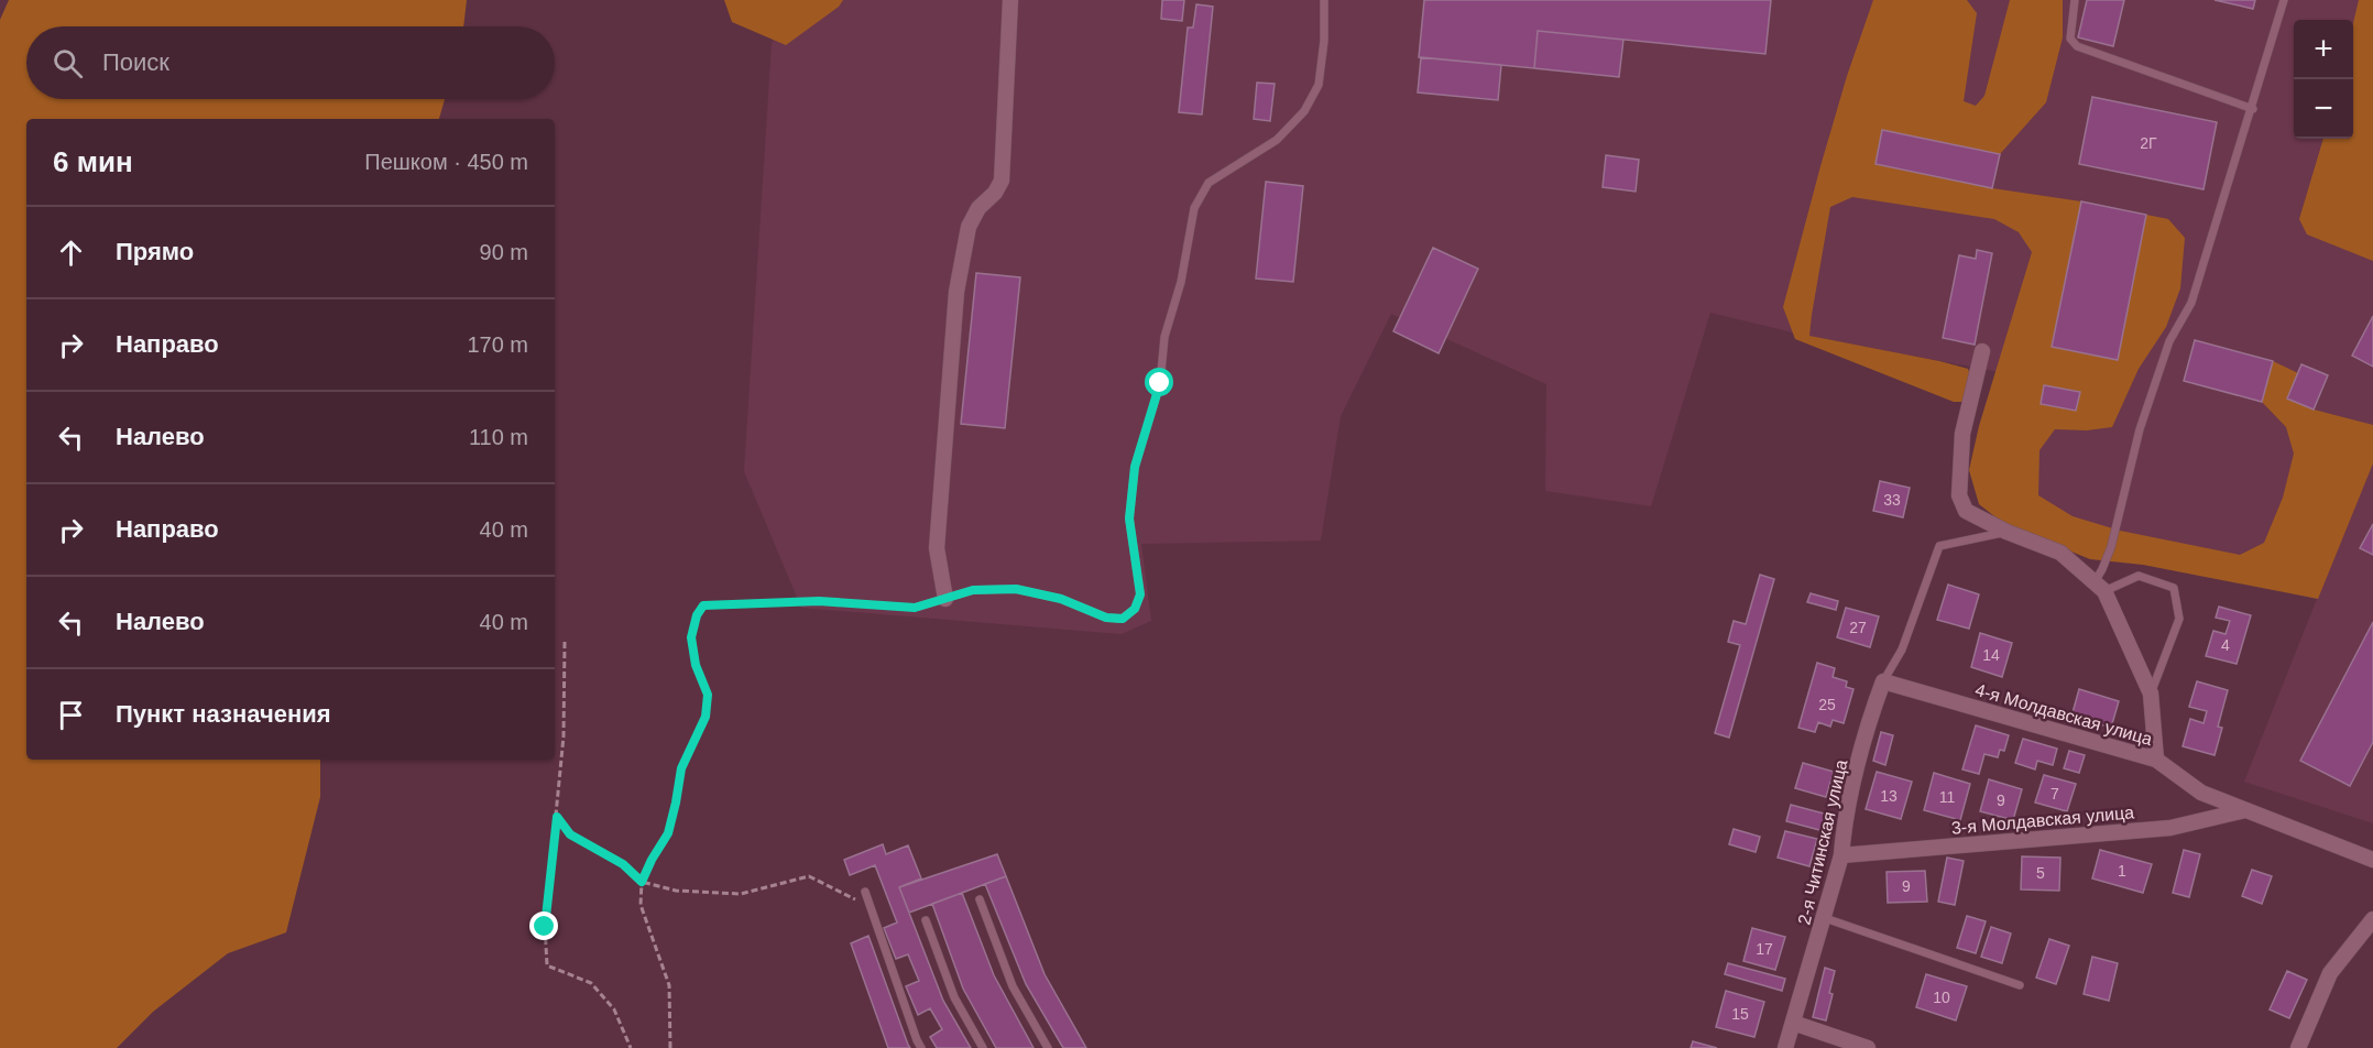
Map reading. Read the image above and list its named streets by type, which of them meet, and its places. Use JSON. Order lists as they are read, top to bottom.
{
  "streets": {
    "street": ["4-я Молдавская улица", "3-я Молдавская улица", "2-я Читинская улица"]
  },
  "crossings": [
    ["4-я Молдавская улица", "3-я Молдавская улица"],
    ["4-я Молдавская улица", "2-я Читинская улица"],
    ["3-я Молдавская улица", "2-я Читинская улица"]
  ],
  "house_numbers": [
    "2Г",
    "33",
    "27",
    "4",
    "14",
    "25",
    "7",
    "13",
    "11",
    "9",
    "1",
    "5",
    "9",
    "17",
    "10",
    "15"
  ],
  "page": {
    "map_buttons": ["+", "−"],
    "search": "Поиск",
    "heading": ["6 мин", "Пешком · 450 m"],
    "list": [
      ["Прямо", "90 m"],
      ["Направо", "170 m"],
      ["Налево", "110 m"],
      ["Направо", "40 m"],
      ["Налево", "40 m"],
      "Пункт назначения"
    ]
  }
}
